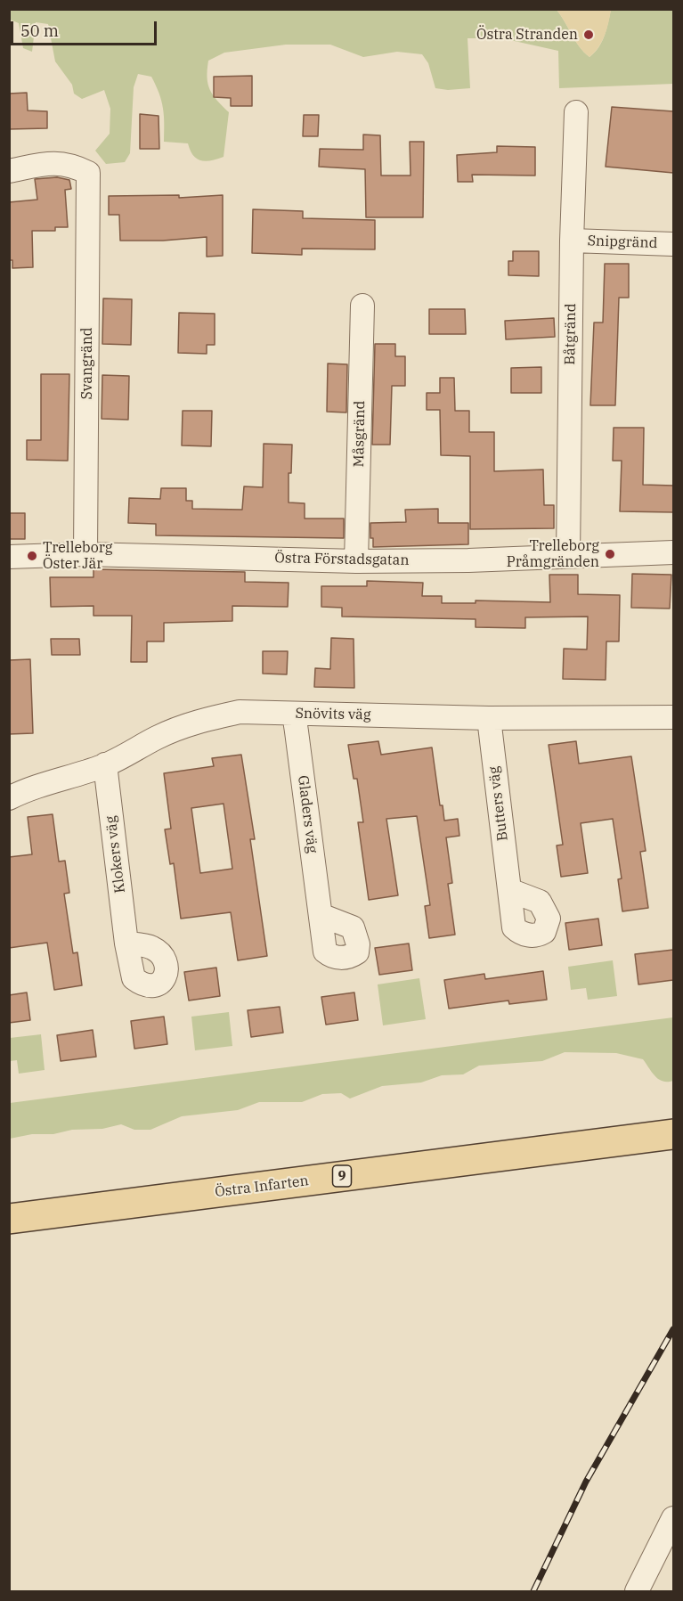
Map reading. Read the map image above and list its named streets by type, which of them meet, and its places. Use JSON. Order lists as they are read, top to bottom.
{
  "streets": {
    "main road": ["9", "Östra Infarten"],
    "street": [
      "Snipgränd",
      "Båtgränd",
      "Svangränd",
      "Måsgränd",
      "Östra Förstadsgatan",
      "Snövits väg",
      "Butters väg",
      "Gladers väg",
      "Klokers väg"
    ]
  },
  "crossings": [
    ["Snipgränd", "Båtgränd"],
    ["Båtgränd", "Östra Förstadsgatan"],
    ["Svangränd", "Östra Förstadsgatan"],
    ["Måsgränd", "Östra Förstadsgatan"],
    ["Snövits väg", "Butters väg"],
    ["Snövits väg", "Gladers väg"],
    ["Snövits väg", "Klokers väg"]
  ],
  "places": ["Östra Stranden", "Trelleborg Pråmgränden", "Trelleborg Öster Jär"],
  "scale_bar": "50 m"
}
